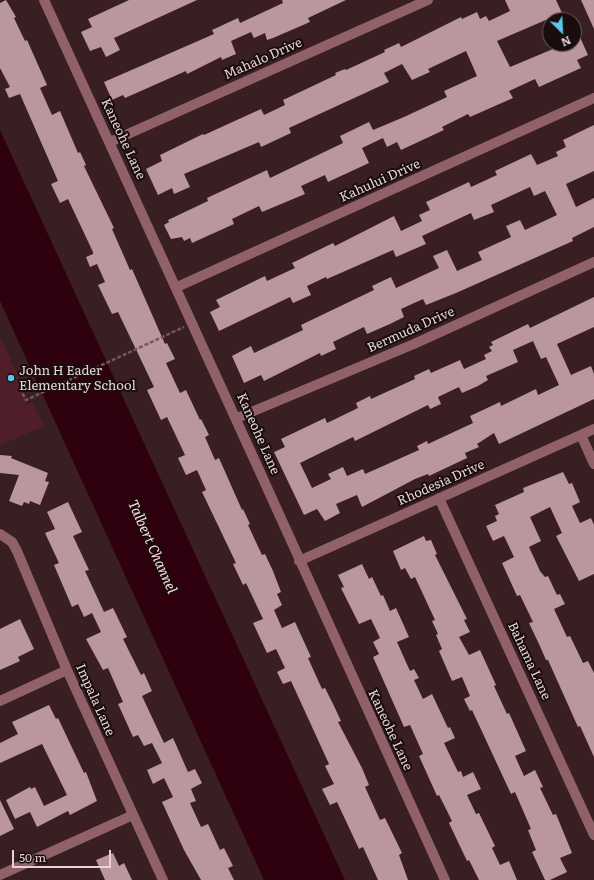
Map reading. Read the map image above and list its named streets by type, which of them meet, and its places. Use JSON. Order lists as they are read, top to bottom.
{
  "streets": {
    "street": [
      "Mahalo Drive",
      "Kaneohe Lane",
      "Kahului Drive",
      "Bermuda Drive",
      "Rhodesia Drive",
      "Bahama Lane",
      "Impala Lane"
    ]
  },
  "crossings": [
    ["Mahalo Drive", "Kaneohe Lane"],
    ["Kaneohe Lane", "Kahului Drive"],
    ["Kaneohe Lane", "Bermuda Drive"],
    ["Kaneohe Lane", "Rhodesia Drive"],
    ["Rhodesia Drive", "Bahama Lane"]
  ],
  "water": ["Talbert Channel"],
  "places": ["John H Eader Elementary School"],
  "scale_bar": "50 m",
  "north": "bottom right"
}
